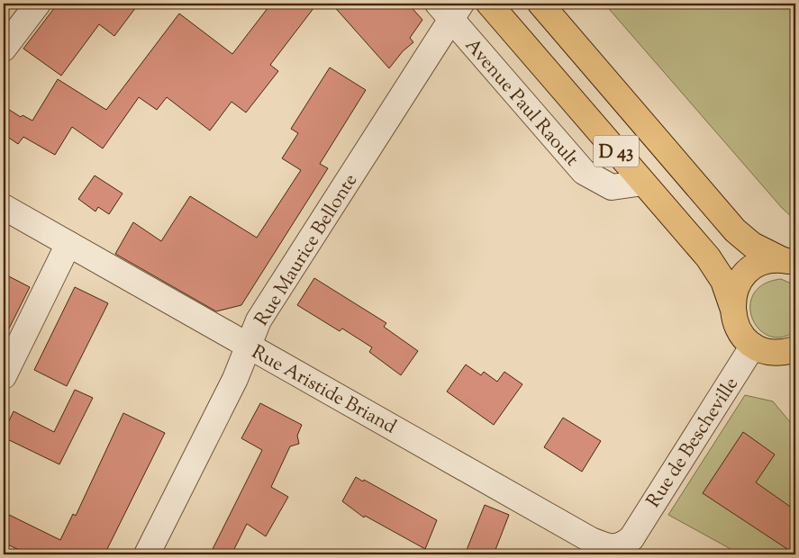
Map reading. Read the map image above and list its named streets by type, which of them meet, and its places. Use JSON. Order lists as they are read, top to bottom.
{
  "streets": {
    "main road": ["Avenue Paul Raoult", "D 43"],
    "street": ["Rue Maurice Bellonte", "Rue Aristide Briand", "Rue de Bescheville"]
  },
  "crossings": [
    ["Avenue Paul Raoult", "Rue Maurice Bellonte"],
    ["Avenue Paul Raoult", "Rue de Bescheville"],
    ["Rue Maurice Bellonte", "Rue Aristide Briand"],
    ["Rue Aristide Briand", "Rue de Bescheville"]
  ]
}
